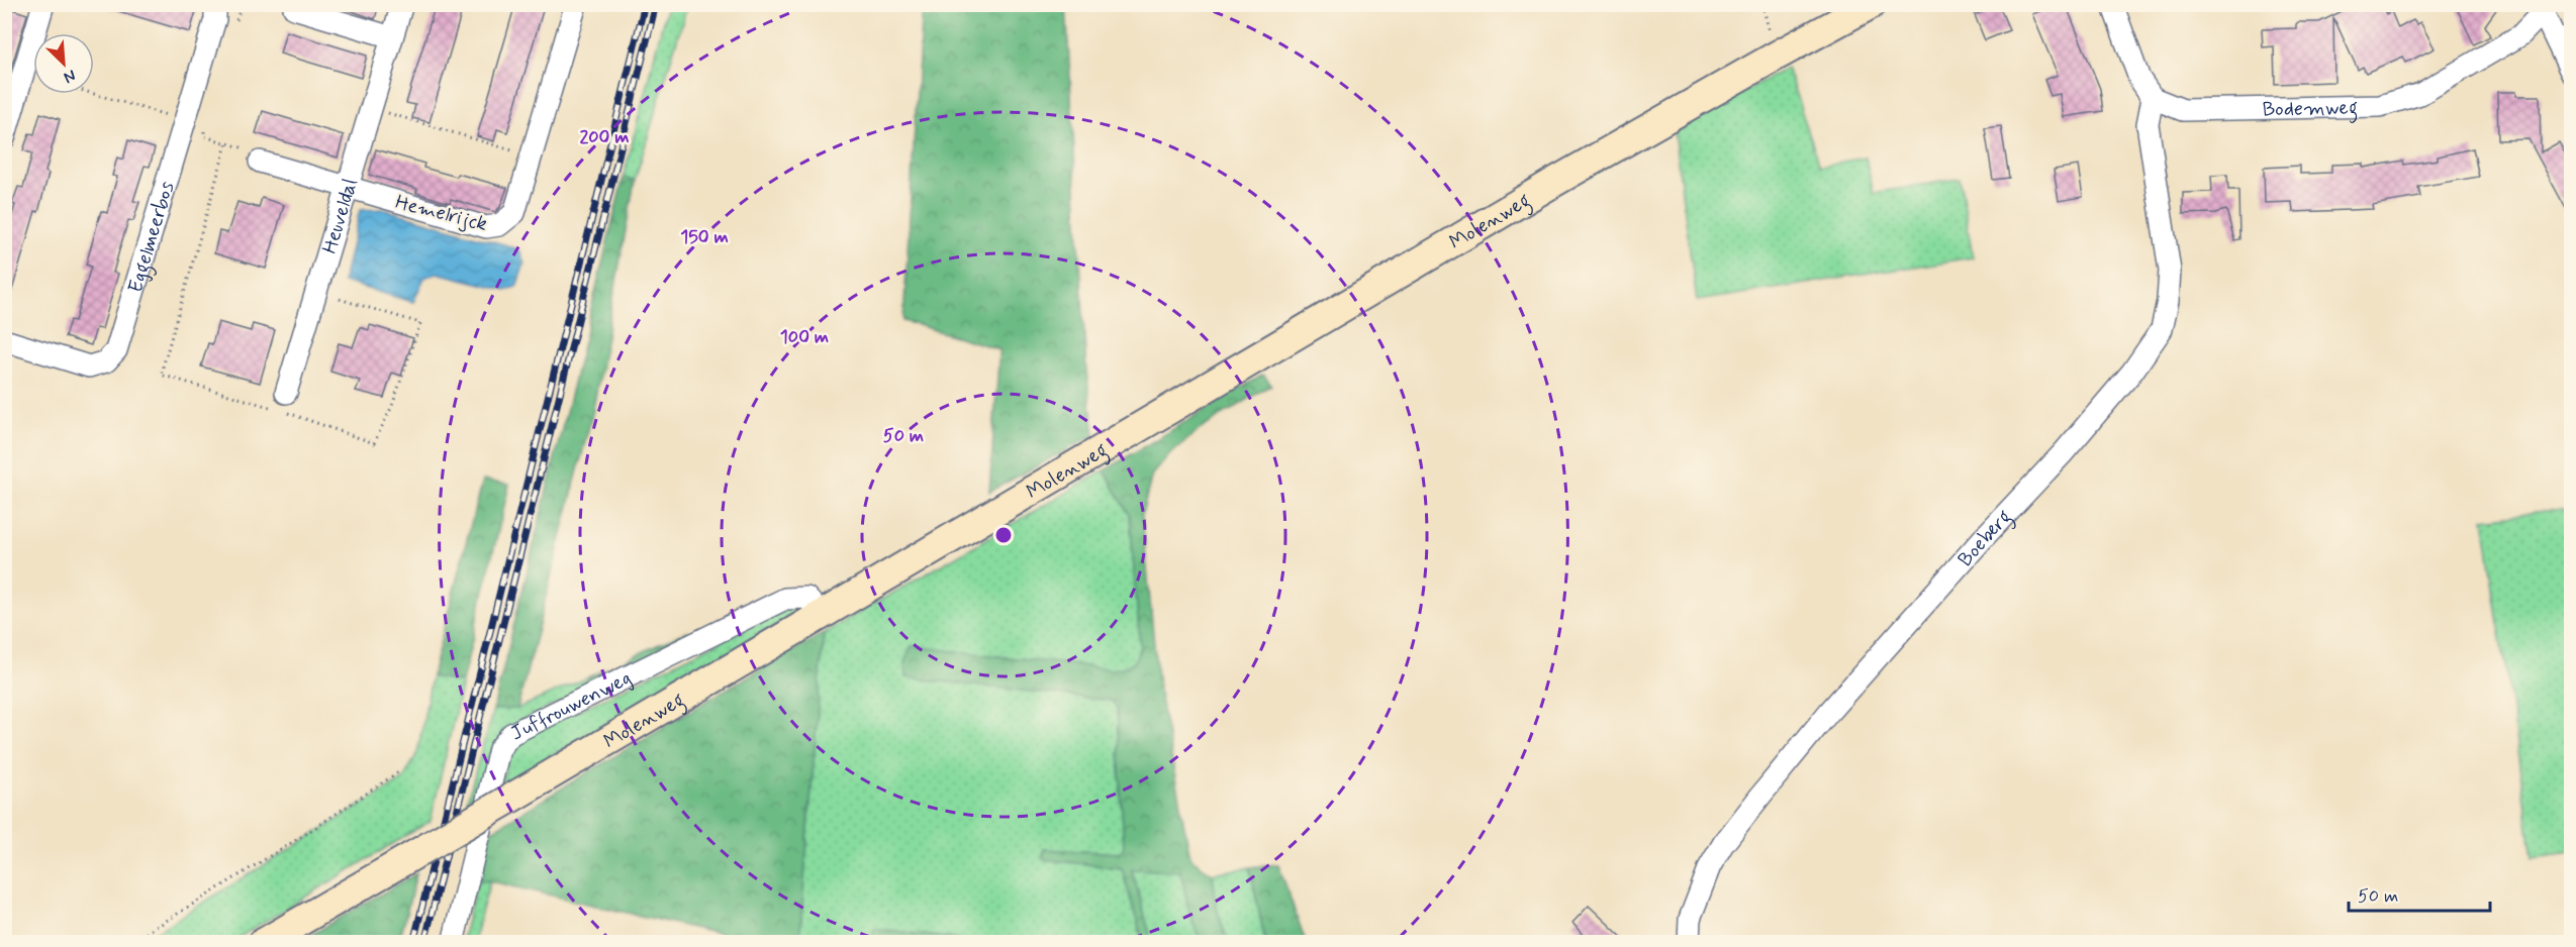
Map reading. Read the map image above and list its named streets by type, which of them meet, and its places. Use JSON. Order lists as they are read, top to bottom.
{
  "streets": {
    "main road": ["Molenweg"],
    "street": [
      "Bodemweg",
      "Hemelrijck",
      "Heuveldal",
      "Eggelmeerbos",
      "Boeberg",
      "Juffrouwenweg"
    ]
  },
  "crossings": [
    ["Bodemweg", "Boeberg"],
    ["Hemelrijck", "Heuveldal"],
    ["Molenweg", "Juffrouwenweg"]
  ],
  "scale_bar": "50 m",
  "north": "bottom right",
  "rings": [
    "200 m",
    "150 m",
    "100 m",
    "50 m"
  ]
}
